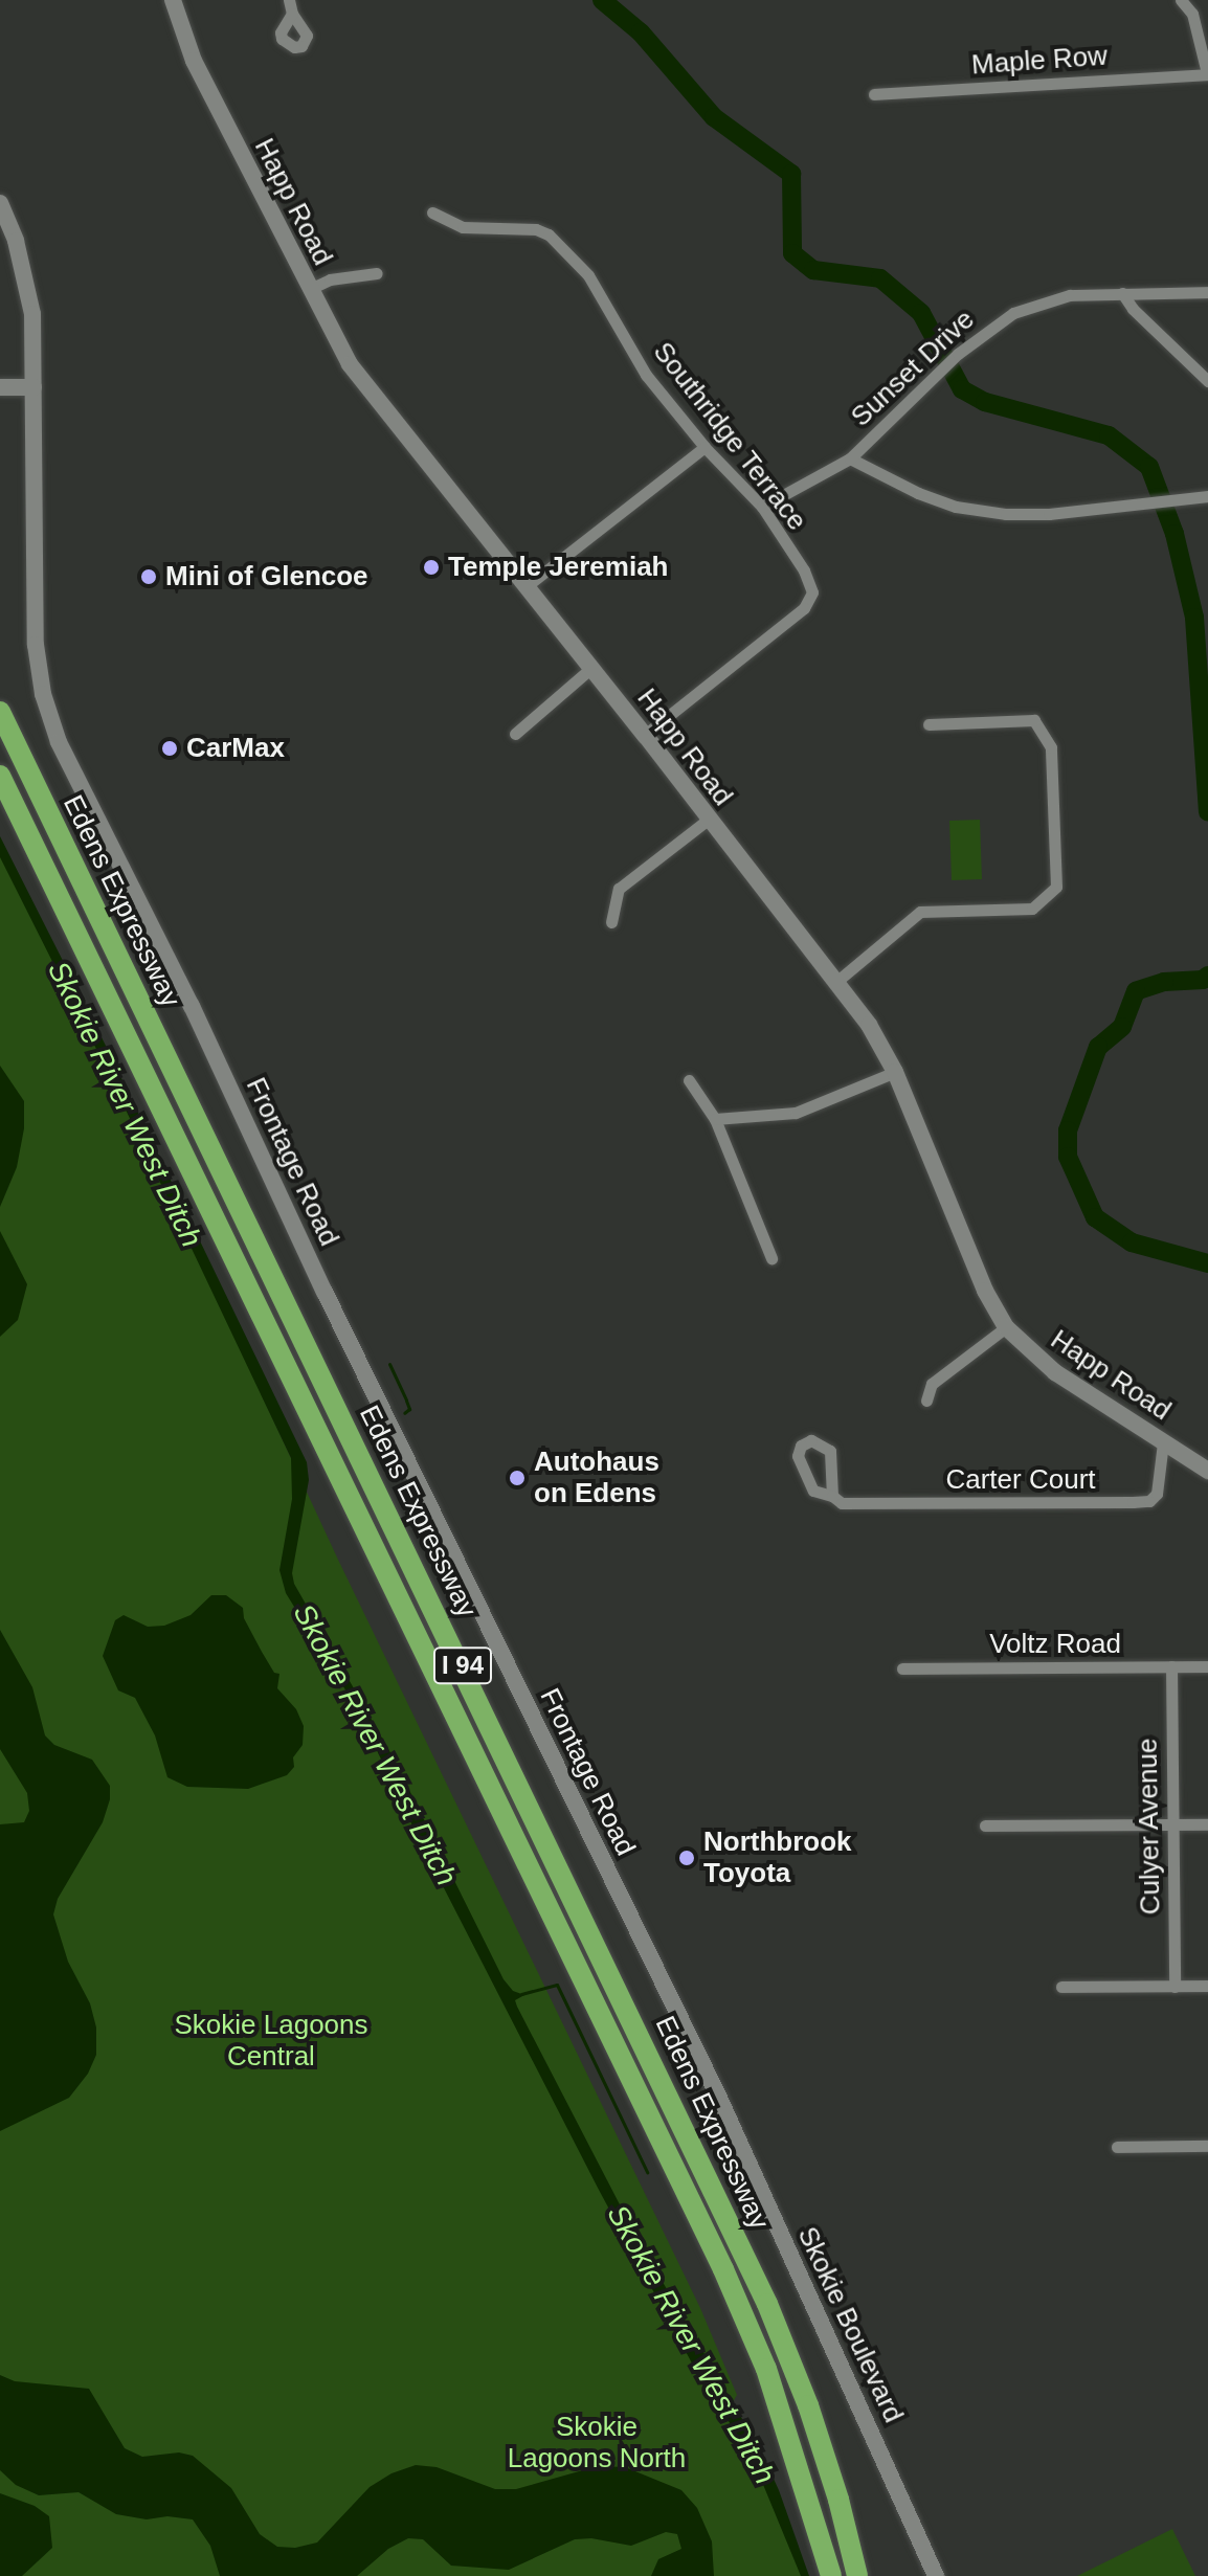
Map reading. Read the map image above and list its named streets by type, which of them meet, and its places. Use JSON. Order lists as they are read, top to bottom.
{
  "streets": {
    "highway": ["Edens Expressway", "I 94"],
    "main road": ["Happ Road", "Frontage Road", "Skokie Boulevard"],
    "street": [
      "Maple Row",
      "Sunset Drive",
      "Southridge Terrace",
      "Carter Court",
      "Voltz Road",
      "Culyer Avenue"
    ]
  },
  "crossings": [
    ["Happ Road", "Southridge Terrace"],
    ["Happ Road", "Carter Court"],
    ["Sunset Drive", "Southridge Terrace"],
    ["Frontage Road", "Skokie Boulevard"],
    ["Voltz Road", "Culyer Avenue"]
  ],
  "water": ["Skokie River West Ditch"],
  "parks": ["Skokie Lagoons Central", "Skokie Lagoons North"],
  "places": [
    "Temple Jeremiah",
    "Mini of Glencoe",
    "CarMax",
    "Autohaus on Edens",
    "Northbrook Toyota"
  ]
}
